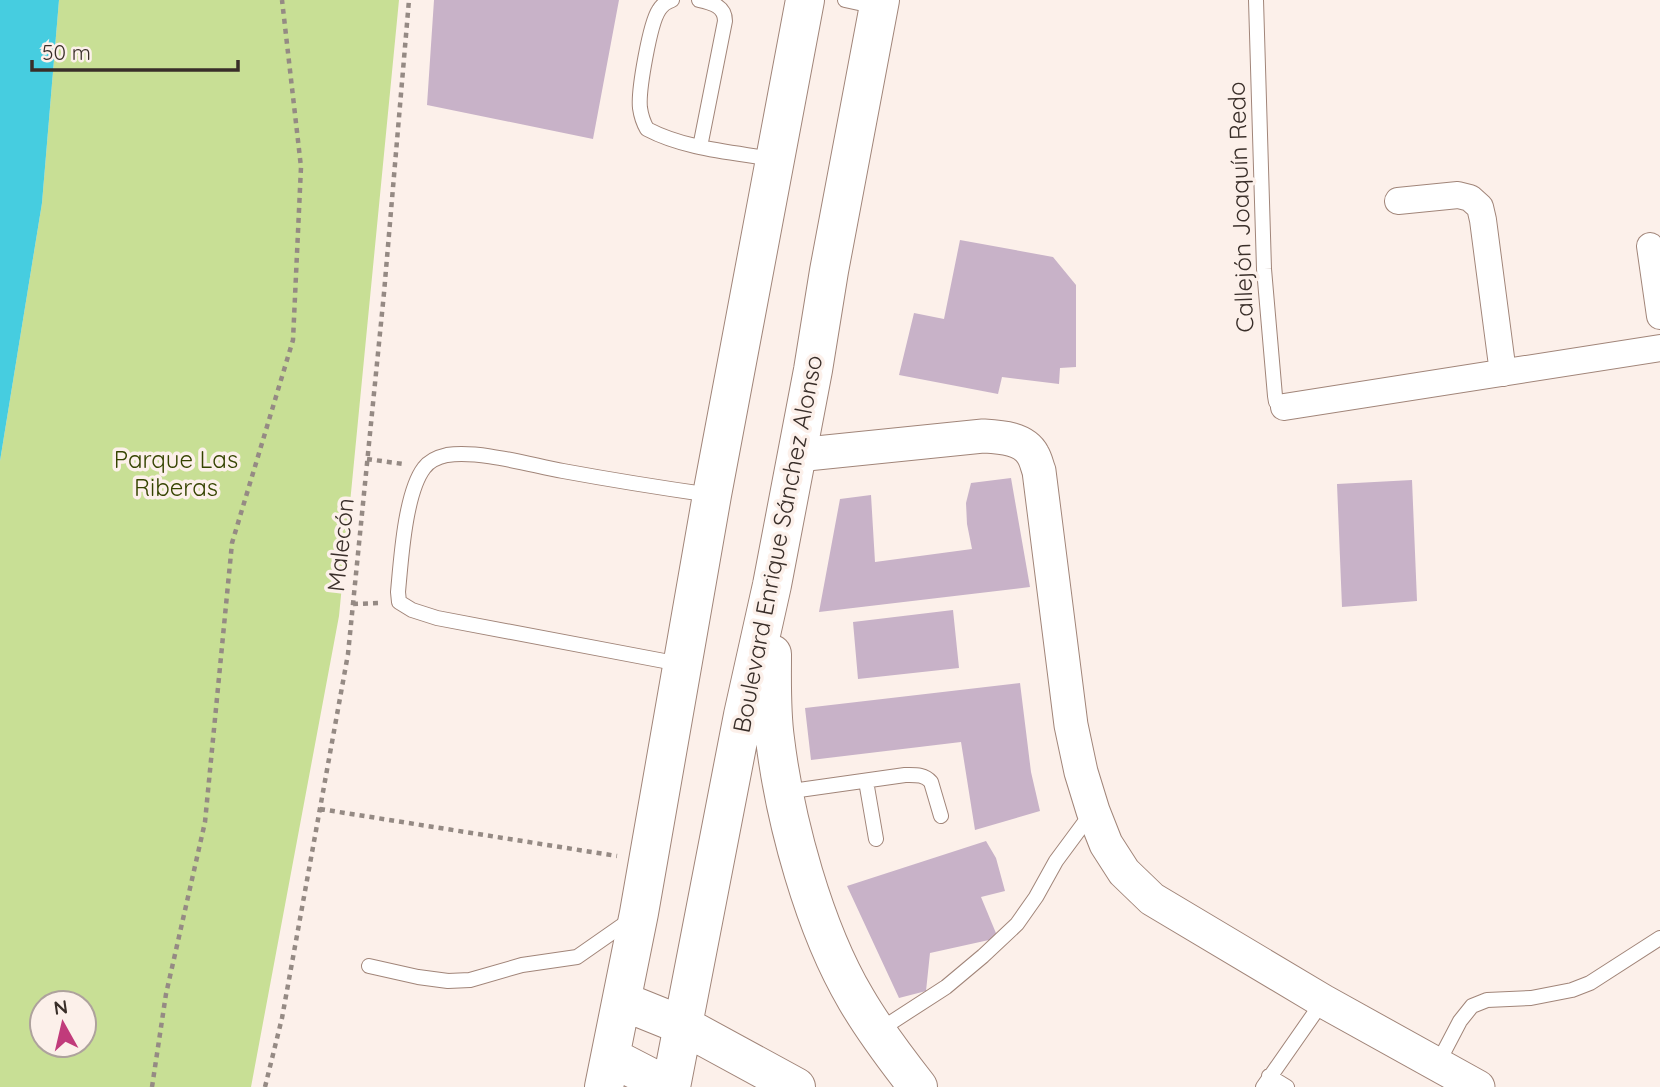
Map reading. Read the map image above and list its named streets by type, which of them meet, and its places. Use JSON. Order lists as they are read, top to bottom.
{
  "streets": {
    "main road": ["Boulevard Enrique Sánchez Alonso"],
    "lane": ["Callejón Joaquín Redo"],
    "path": ["Malecón"]
  },
  "parks": ["Parque Las Riberas"],
  "scale_bar": "50 m",
  "north": "top"
}
